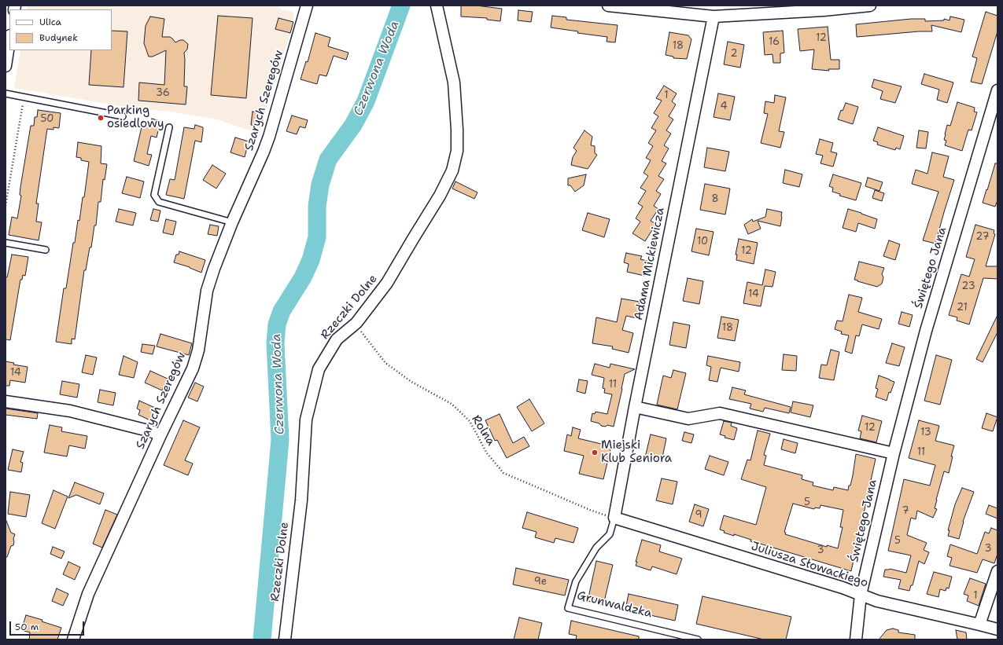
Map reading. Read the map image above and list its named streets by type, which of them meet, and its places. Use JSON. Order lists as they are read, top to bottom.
{
  "streets": {
    "street": [
      "Szarych Szeregów",
      "Adama Mickiewicza",
      "Świętego Jana",
      "Rzeczki Dolne",
      "Juliusza Słowackiego"
    ],
    "lane": ["Grunwaldzka"],
    "path": ["Rolna"]
  },
  "crossings": [
    ["Adama Mickiewicza", "Rolna"],
    ["Adama Mickiewicza", "Juliusza Słowackiego"],
    ["Adama Mickiewicza", "Grunwaldzka"],
    ["Świętego Jana", "Juliusza Słowackiego"],
    ["Rzeczki Dolne", "Rolna"],
    ["Rolna", "Juliusza Słowackiego"],
    ["Rolna", "Grunwaldzka"],
    ["Juliusza Słowackiego", "Grunwaldzka"]
  ],
  "water": ["Czerwona Woda"],
  "places": ["Parking osiedlowy", "Miejski Klub Seniora"],
  "house_numbers": [
    "12",
    "16",
    "18",
    "2",
    "36",
    "1",
    "4",
    "50",
    "8",
    "27",
    "10",
    "12",
    "23",
    "14",
    "21",
    "18",
    "14",
    "11",
    "12",
    "13",
    "11",
    "5",
    "7",
    "9",
    "5",
    "3",
    "3",
    "9e",
    "1"
  ],
  "legend": ["Ulica", "Budynek"],
  "scale_bar": "50 m"
}
